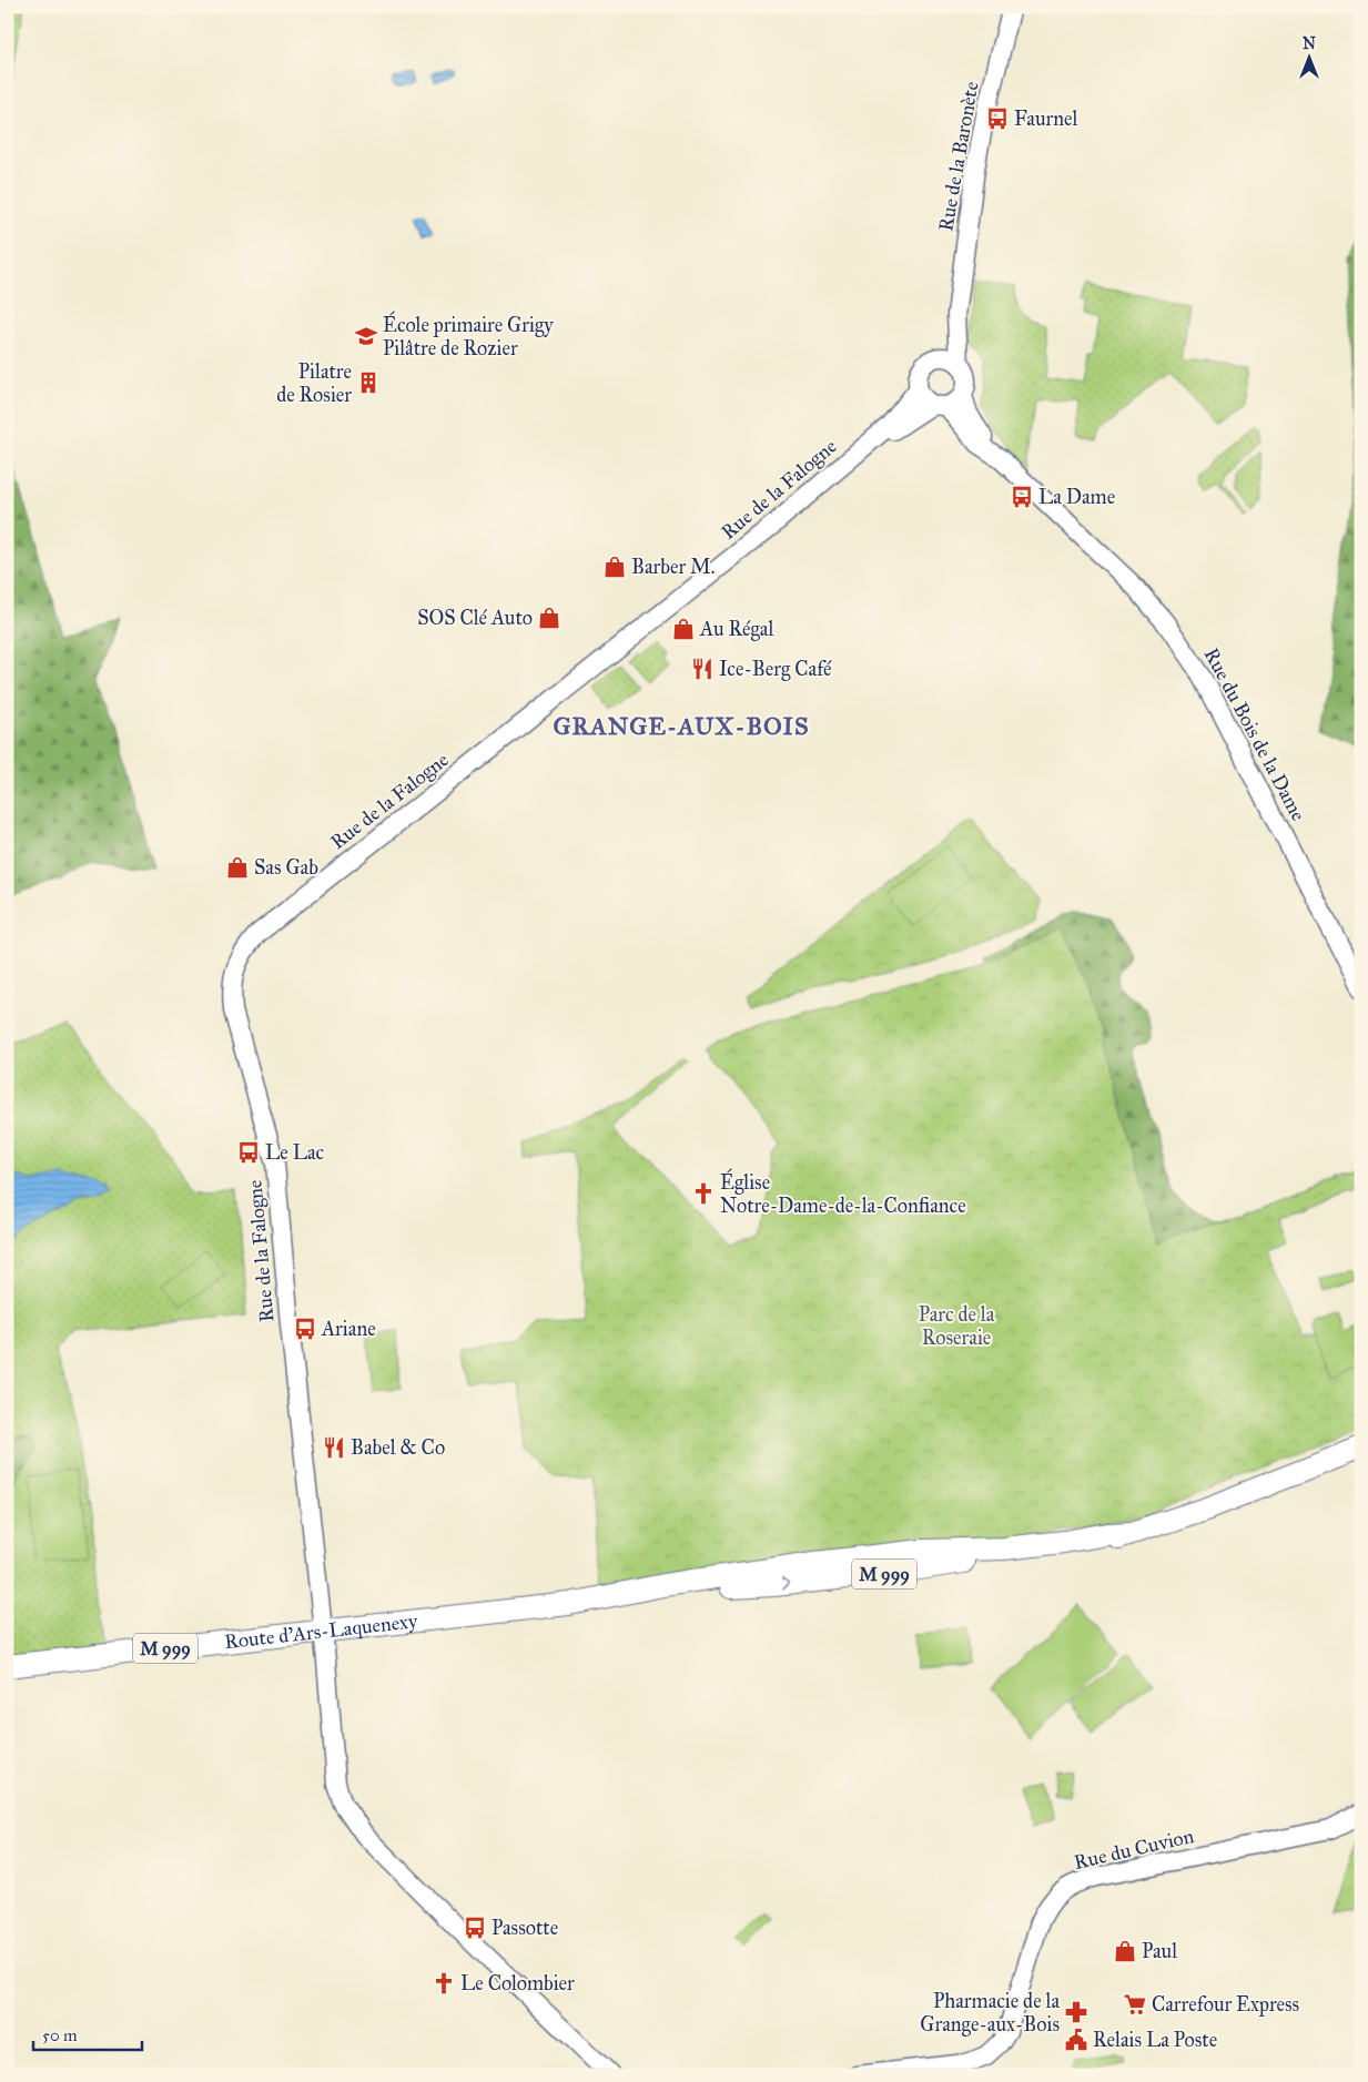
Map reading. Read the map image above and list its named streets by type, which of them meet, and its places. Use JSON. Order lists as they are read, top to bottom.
{
  "streets": {
    "main road": ["M 999", "Route d'Ars-Laquenexy"],
    "street": [
      "Rue de la Baronète",
      "Rue de la Falogne",
      "Rue du Bois de la Dame",
      "Rue du Cuvion"
    ]
  },
  "crossings": [
    ["Rue de la Baronète", "Rue de la Falogne"],
    ["Rue de la Baronète", "Rue du Bois de la Dame"],
    ["Rue de la Falogne", "Rue du Bois de la Dame"],
    ["Rue de la Falogne", "Route d'Ars-Laquenexy"]
  ],
  "districts": ["GRANGE-AUX-BOIS"],
  "parks": ["Parc de la Roseraie"],
  "places": {
    "bus stop": [
      "Faurnel",
      "La Dame",
      "Le Lac",
      "Ariane",
      "Passotte"
    ],
    "school or university": ["École primaire Grigy Pilâtre de Rozier"],
    "building": ["Pilatre de Rosier"],
    "shop": [
      "Barber M.",
      "SOS Clé Auto",
      "Au Régal",
      "Sas Gab",
      "Paul"
    ],
    "restaurant": ["Ice-Berg Café", "Babel & Co"],
    "church": ["Église Notre-Dame-de-la-Confiance", "Le Colombier"],
    "supermarket": ["Carrefour Express"],
    "pharmacy": ["Pharmacie de la Grange-aux-Bois"],
    "public building": ["Relais La Poste"]
  },
  "scale_bar": "50 m",
  "north": "top"
}
